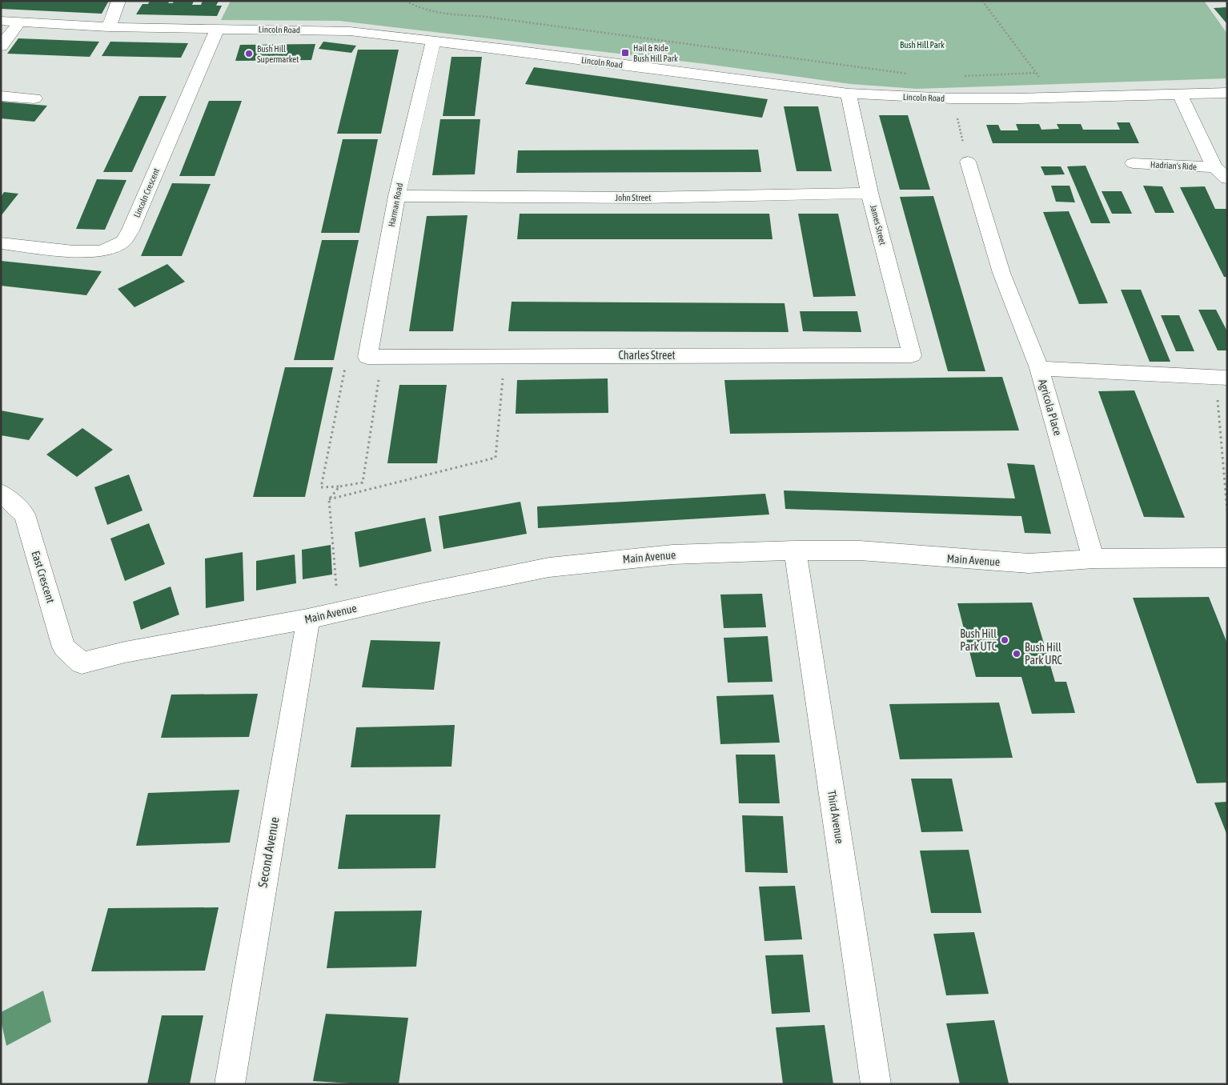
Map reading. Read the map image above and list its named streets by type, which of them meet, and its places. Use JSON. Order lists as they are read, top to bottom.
{
  "streets": {
    "street": [
      "Lincoln Road",
      "Hadrian's Ride",
      "Lincoln Crescent",
      "John Street",
      "Harman Road",
      "James Street",
      "Charles Street",
      "Agricola Place",
      "Main Avenue",
      "East Crescent",
      "Third Avenue",
      "Second Avenue"
    ]
  },
  "crossings": [
    ["Lincoln Road", "Hadrian's Ride"],
    ["Lincoln Road", "Lincoln Crescent"],
    ["Lincoln Road", "Harman Road"],
    ["Lincoln Road", "James Street"],
    ["John Street", "Harman Road"],
    ["John Street", "James Street"],
    ["Harman Road", "Charles Street"],
    ["James Street", "Charles Street"],
    ["Agricola Place", "Main Avenue"],
    ["Main Avenue", "East Crescent"],
    ["Main Avenue", "Third Avenue"],
    ["Main Avenue", "Second Avenue"]
  ],
  "parks": ["Bush Hill Park"],
  "places": {
    "transit": ["Hail & Ride Bush Hill Park"],
    "other": ["Bush Hill Supermarket", "Bush Hill Park UTC", "Bush Hill Park URC"]
  }
}
